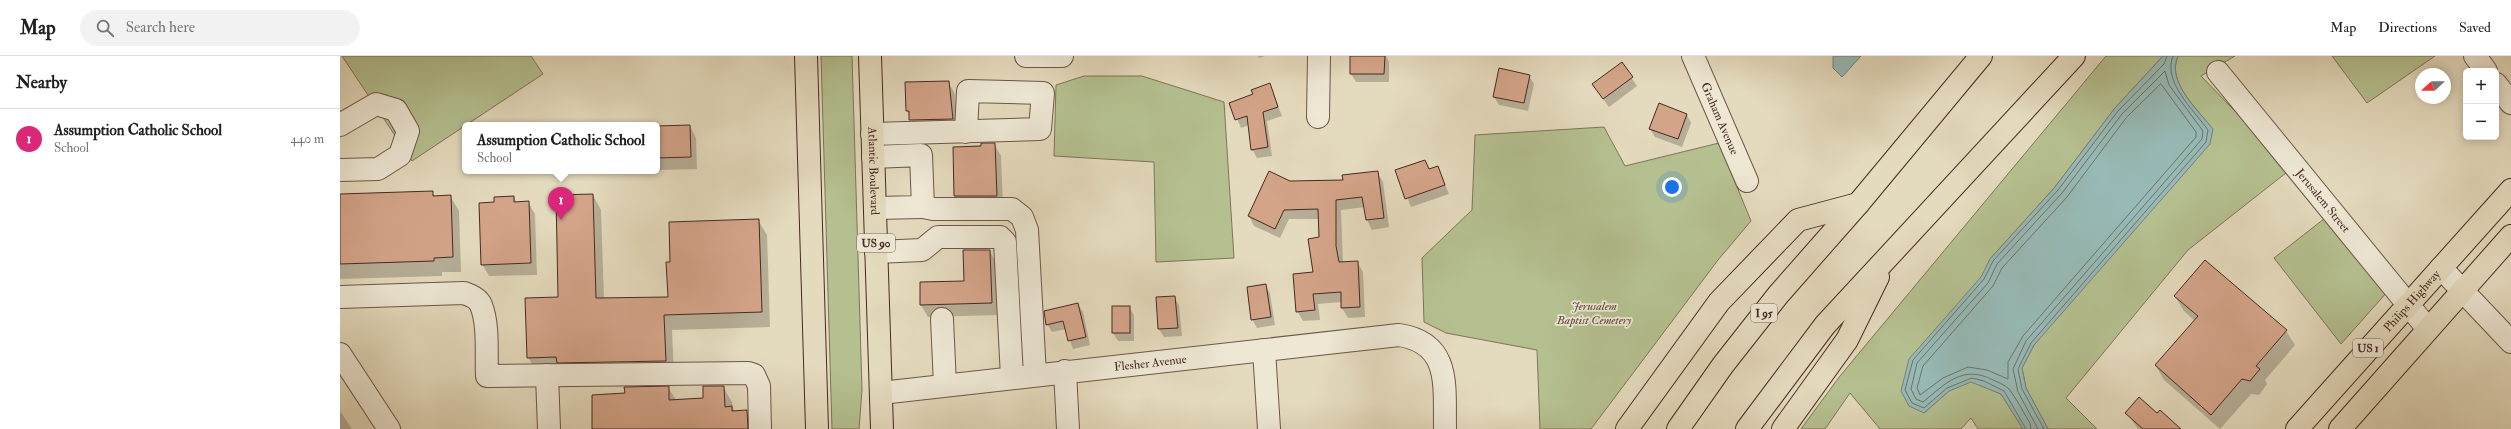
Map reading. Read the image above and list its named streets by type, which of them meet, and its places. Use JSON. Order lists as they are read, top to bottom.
{
  "streets": {
    "main road": [
      "Atlantic Boulevard",
      "US 90",
      "Philips Highway",
      "I 95",
      "US 1"
    ],
    "street": ["Graham Avenue", "Jerusalem Street", "Flesher Avenue"]
  },
  "crossings": [
    ["Atlantic Boulevard", "Flesher Avenue"],
    ["Jerusalem Street", "Philips Highway"],
    ["Jerusalem Street", "US 1"]
  ],
  "parks": ["Jerusalem Baptist Cemetery"],
  "north": "left",
  "page": {
    "header": "Map",
    "search": "Search here",
    "nav": ["Map", "Directions", "Saved"],
    "heading": "Nearby",
    "map_buttons": ["+", "−"],
    "list": [
      {
        "mark": "1",
        "name": "Assumption Catholic School",
        "note": "School",
        "value": "440 m"
      }
    ],
    "popup": ["Assumption Catholic School", "School"],
    "pins": "1"
  }
}
